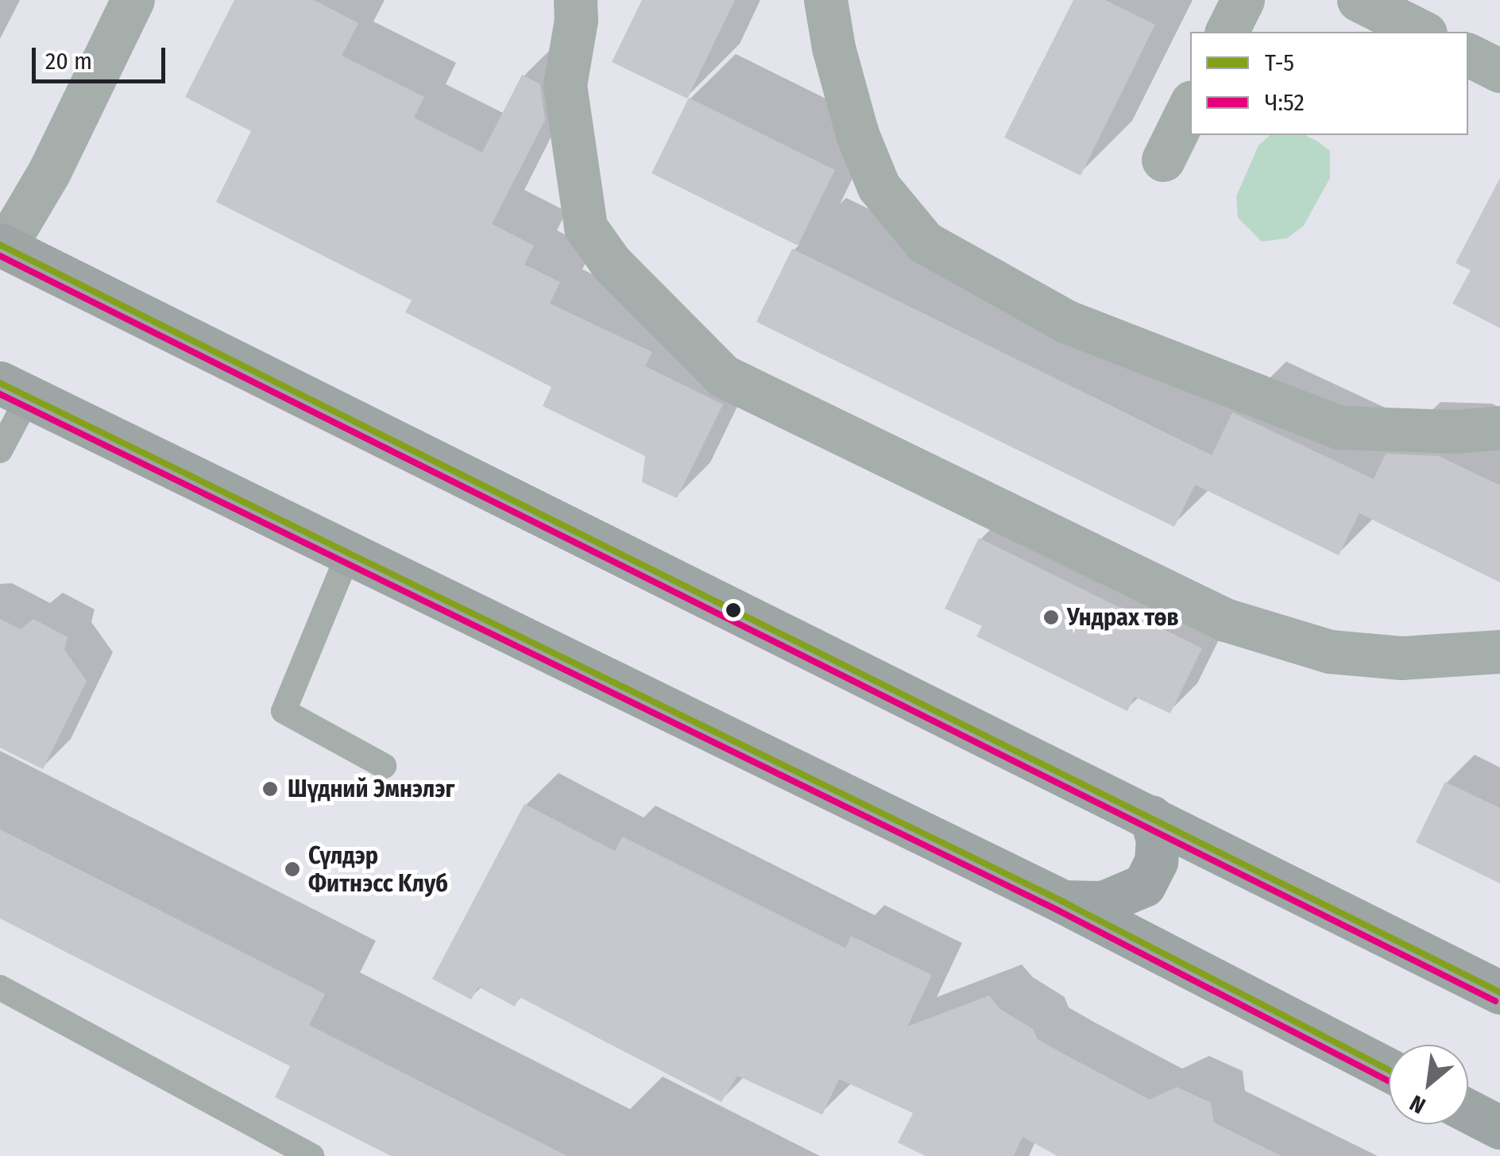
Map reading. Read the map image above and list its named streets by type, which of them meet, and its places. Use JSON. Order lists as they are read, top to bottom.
{
  "places": ["Ундрах төв", "Шүдний Эмнэлэг", "Сүлдэр Фитнэсс Kлуб"],
  "lines": ["transit line Т-5", "transit line Ч:52"],
  "legend": ["Т-5", "Ч:52"],
  "scale_bar": "20 m",
  "north": "bottom left"
}
